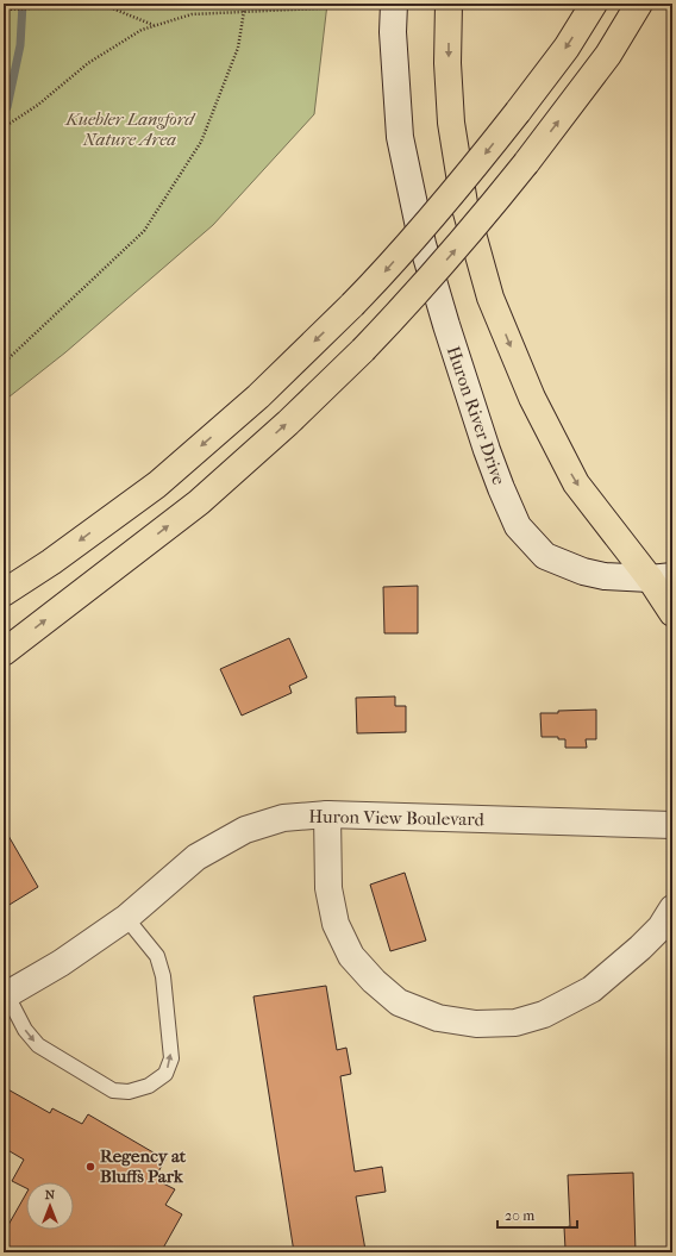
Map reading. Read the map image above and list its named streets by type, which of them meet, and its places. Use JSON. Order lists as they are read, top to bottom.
{
  "streets": {
    "street": ["Huron River Drive", "Huron View Boulevard"]
  },
  "parks": ["Kuebler Langford Nature Area"],
  "places": ["Regency at Bluffs Park"],
  "scale_bar": "20 m",
  "north": "top"
}
